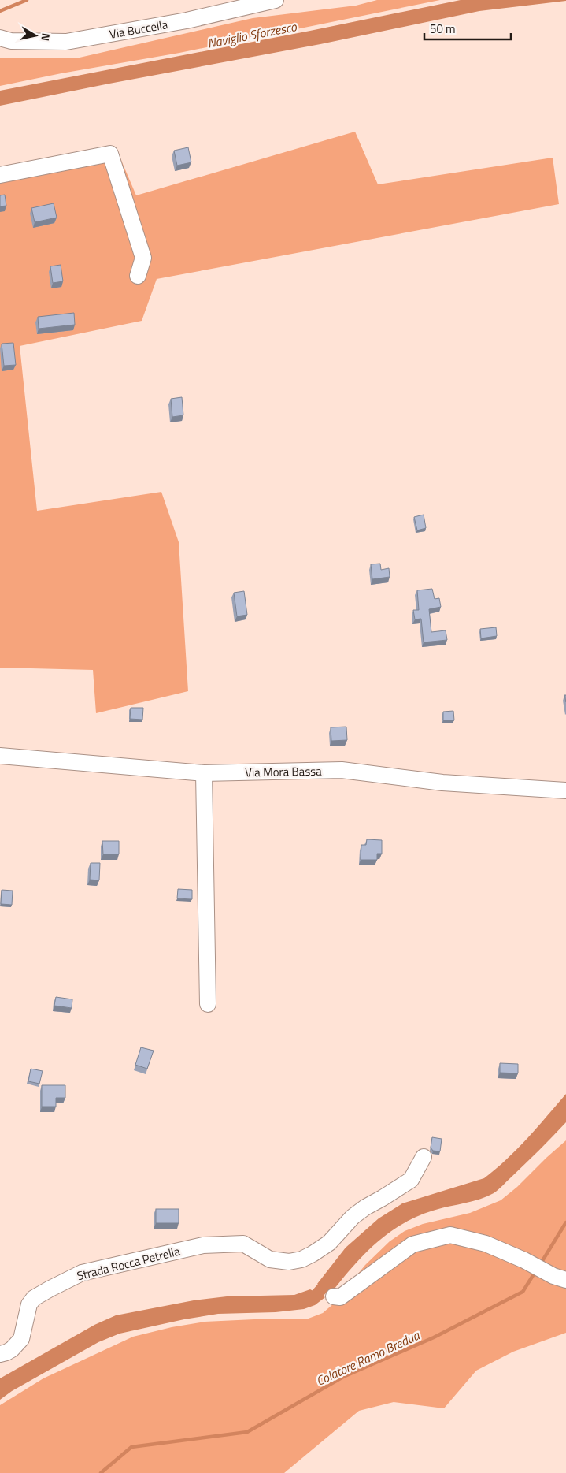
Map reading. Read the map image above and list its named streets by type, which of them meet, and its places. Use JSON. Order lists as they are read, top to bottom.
{
  "streets": {
    "street": ["Via Buccella", "Via Mora Bassa", "Strada Rocca Petrella"]
  },
  "water": ["Naviglio Sforzesco", "Colatore Ramo Bredua"],
  "scale_bar": "50 m",
  "north": "right"
}
